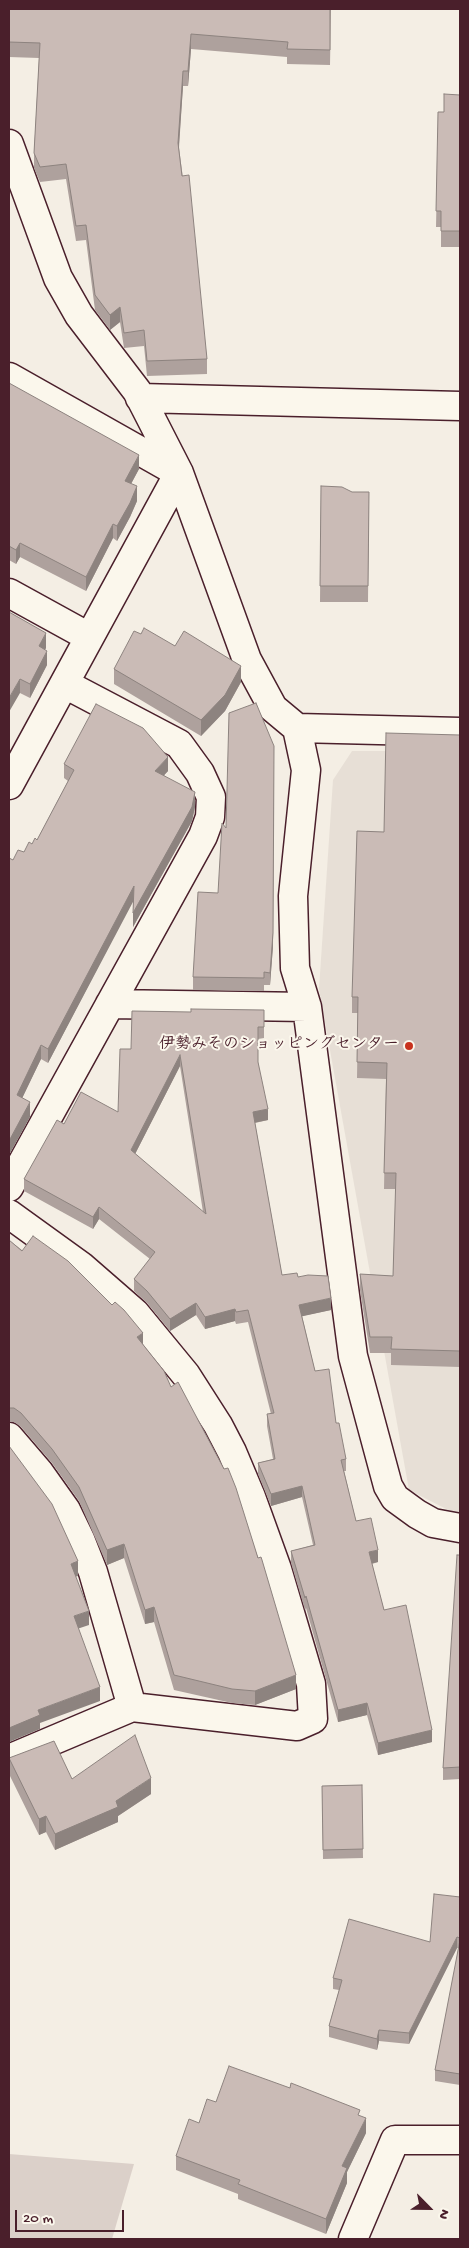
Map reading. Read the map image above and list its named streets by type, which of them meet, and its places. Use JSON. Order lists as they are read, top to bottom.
{
  "places": ["伊勢みそのショッピングセンター"],
  "scale_bar": "20 m",
  "north": "bottom right"
}
